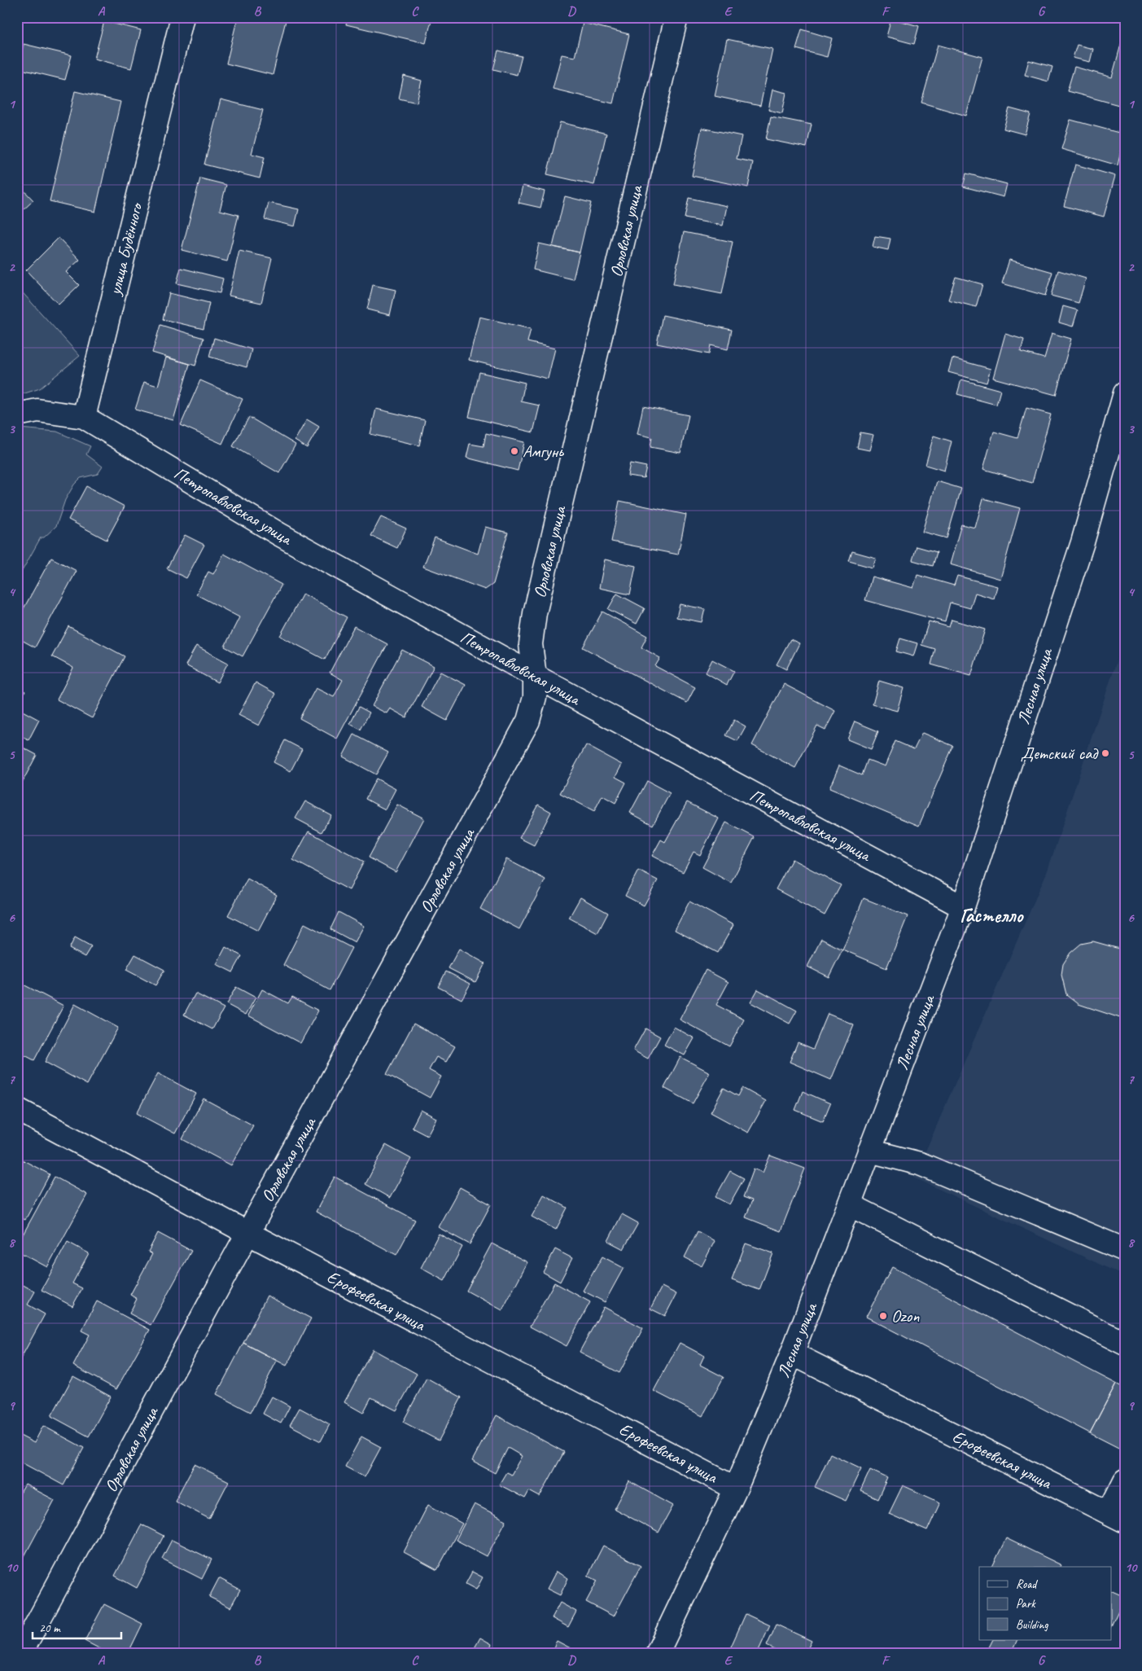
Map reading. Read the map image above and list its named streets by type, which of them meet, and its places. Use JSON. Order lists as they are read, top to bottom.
{
  "streets": {
    "street": [
      "Орловская улица",
      "улица Будённого",
      "Петропавловская улица",
      "Лесная улица",
      "Ерофеевская улица"
    ]
  },
  "crossings": [
    ["Орловская улица", "Петропавловская улица"],
    ["Орловская улица", "Ерофеевская улица"],
    ["улица Будённого", "Петропавловская улица"],
    ["Петропавловская улица", "Лесная улица"],
    ["Лесная улица", "Ерофеевская улица"]
  ],
  "districts": ["Гастелло"],
  "places": ["Амгунь", "Детский сад", "Ozon"],
  "legend": ["Road", "Park", "Building"],
  "scale_bar": "20 m",
  "grid": {
    "columns": [
      "A",
      "B",
      "C",
      "D",
      "E",
      "F",
      "G"
    ],
    "rows": [
      "1",
      "2",
      "3",
      "4",
      "5",
      "6",
      "7",
      "8",
      "9",
      "10"
    ]
  }
}
